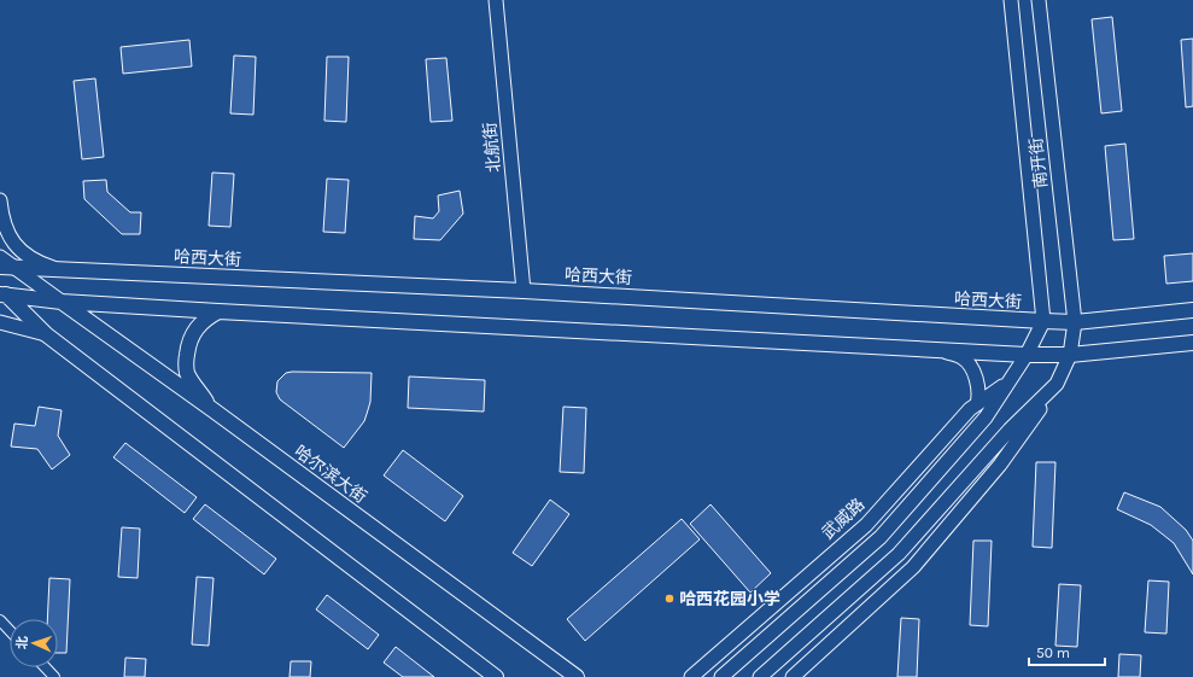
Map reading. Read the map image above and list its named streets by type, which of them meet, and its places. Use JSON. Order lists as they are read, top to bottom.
{
  "streets": {
    "main road": [
      "北航街",
      "南开街",
      "哈西大街",
      "哈尔滨大街",
      "武威路"
    ]
  },
  "crossings": [
    ["北航街", "哈西大街"],
    ["南开街", "哈西大街"],
    ["南开街", "武威路"],
    ["哈西大街", "武威路"]
  ],
  "places": ["哈西花园小学"],
  "scale_bar": "50 m",
  "north": "left"
}
